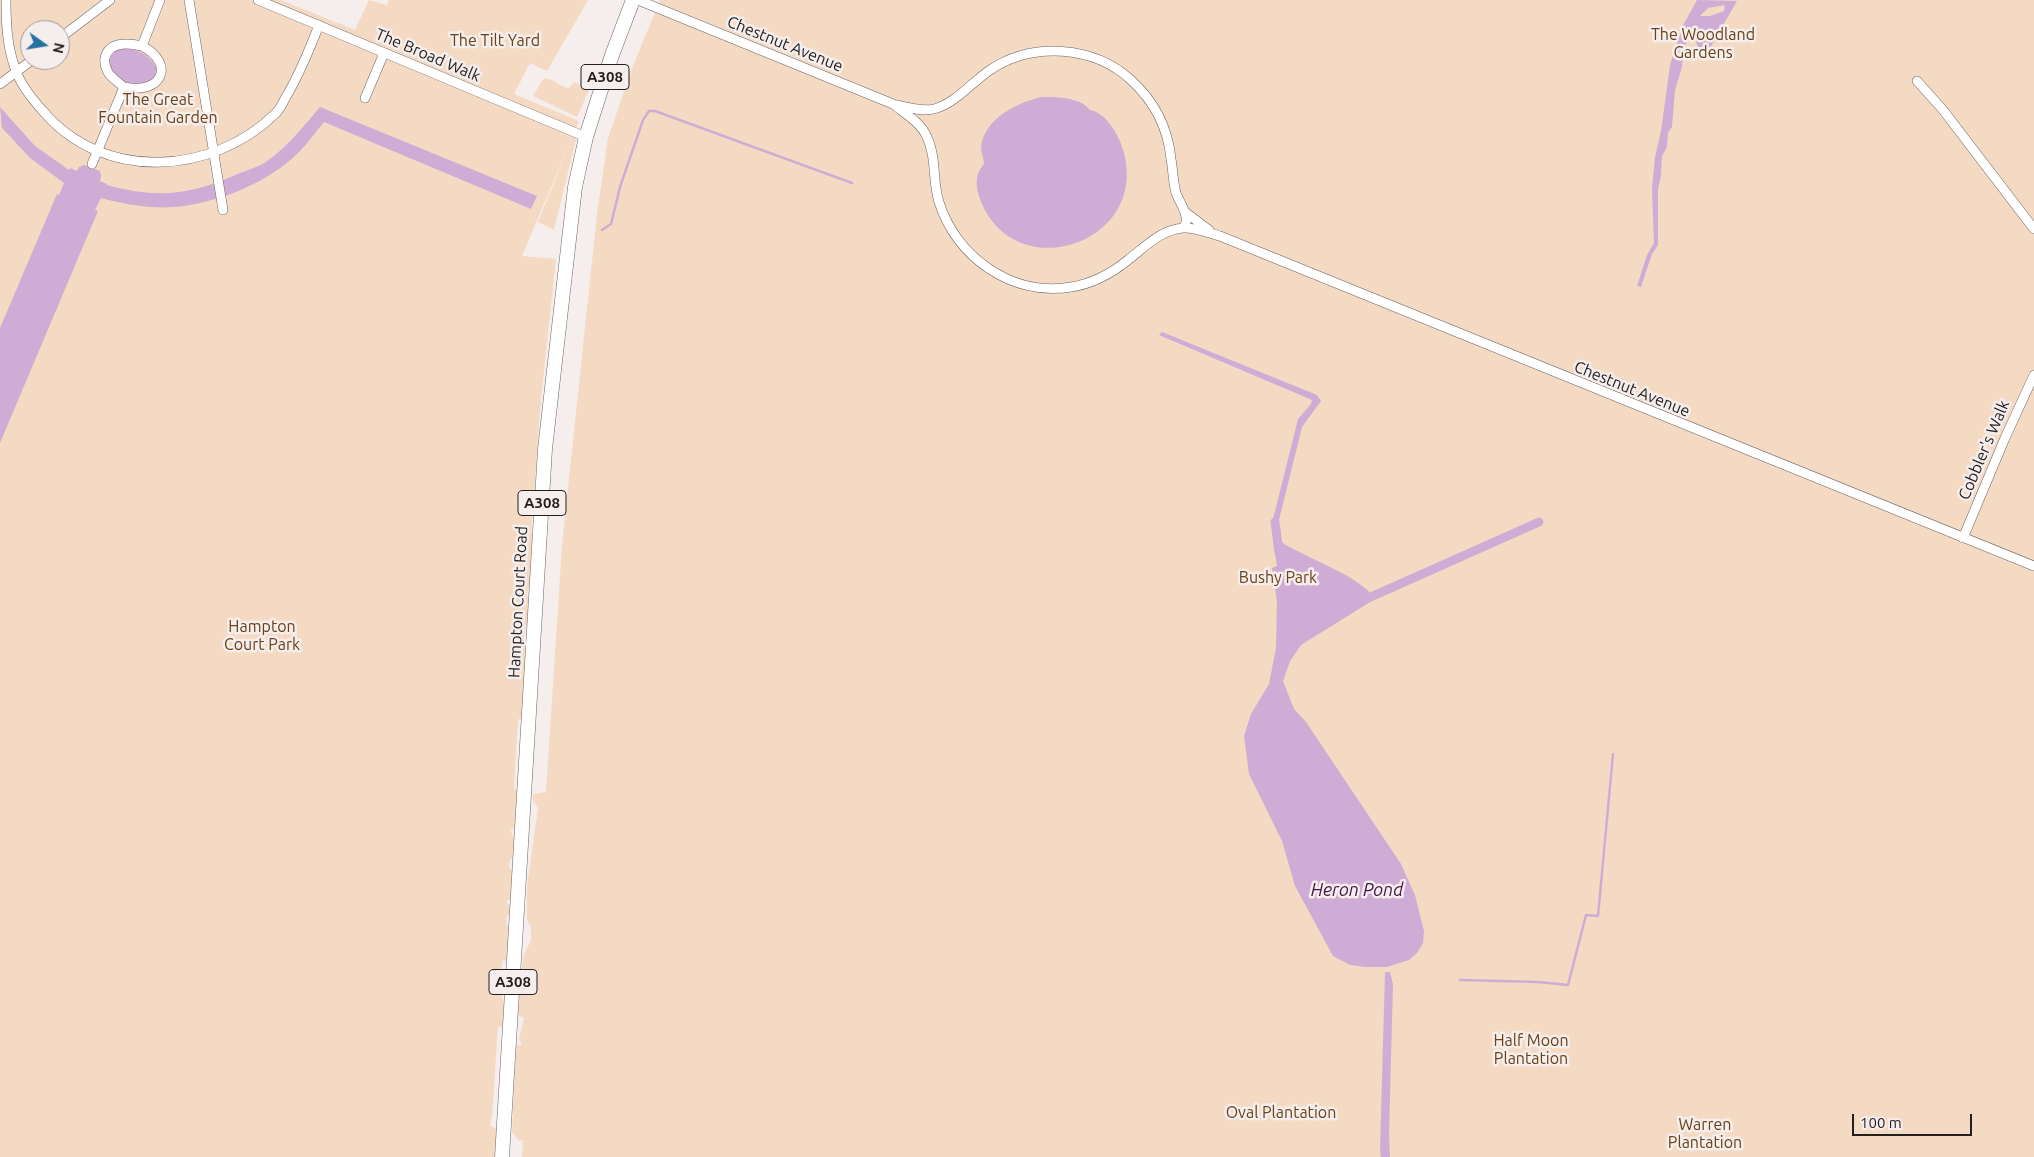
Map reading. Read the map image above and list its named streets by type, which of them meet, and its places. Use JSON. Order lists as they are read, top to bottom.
{
  "streets": {
    "main road": ["A308", "Hampton Court Road"],
    "street": ["Chestnut Avenue", "The Broad Walk", "Cobbler's Walk"]
  },
  "crossings": [
    ["Chestnut Avenue", "Cobbler's Walk"],
    ["The Broad Walk", "Hampton Court Road"]
  ],
  "water": ["Heron Pond"],
  "parks": [
    "The Woodland Gardens",
    "The Tilt Yard",
    "The Great Fountain Garden",
    "Bushy Park",
    "Hampton Court Park",
    "Half Moon Plantation",
    "Oval Plantation",
    "Warren Plantation"
  ],
  "scale_bar": "100 m",
  "north": "right"
}
